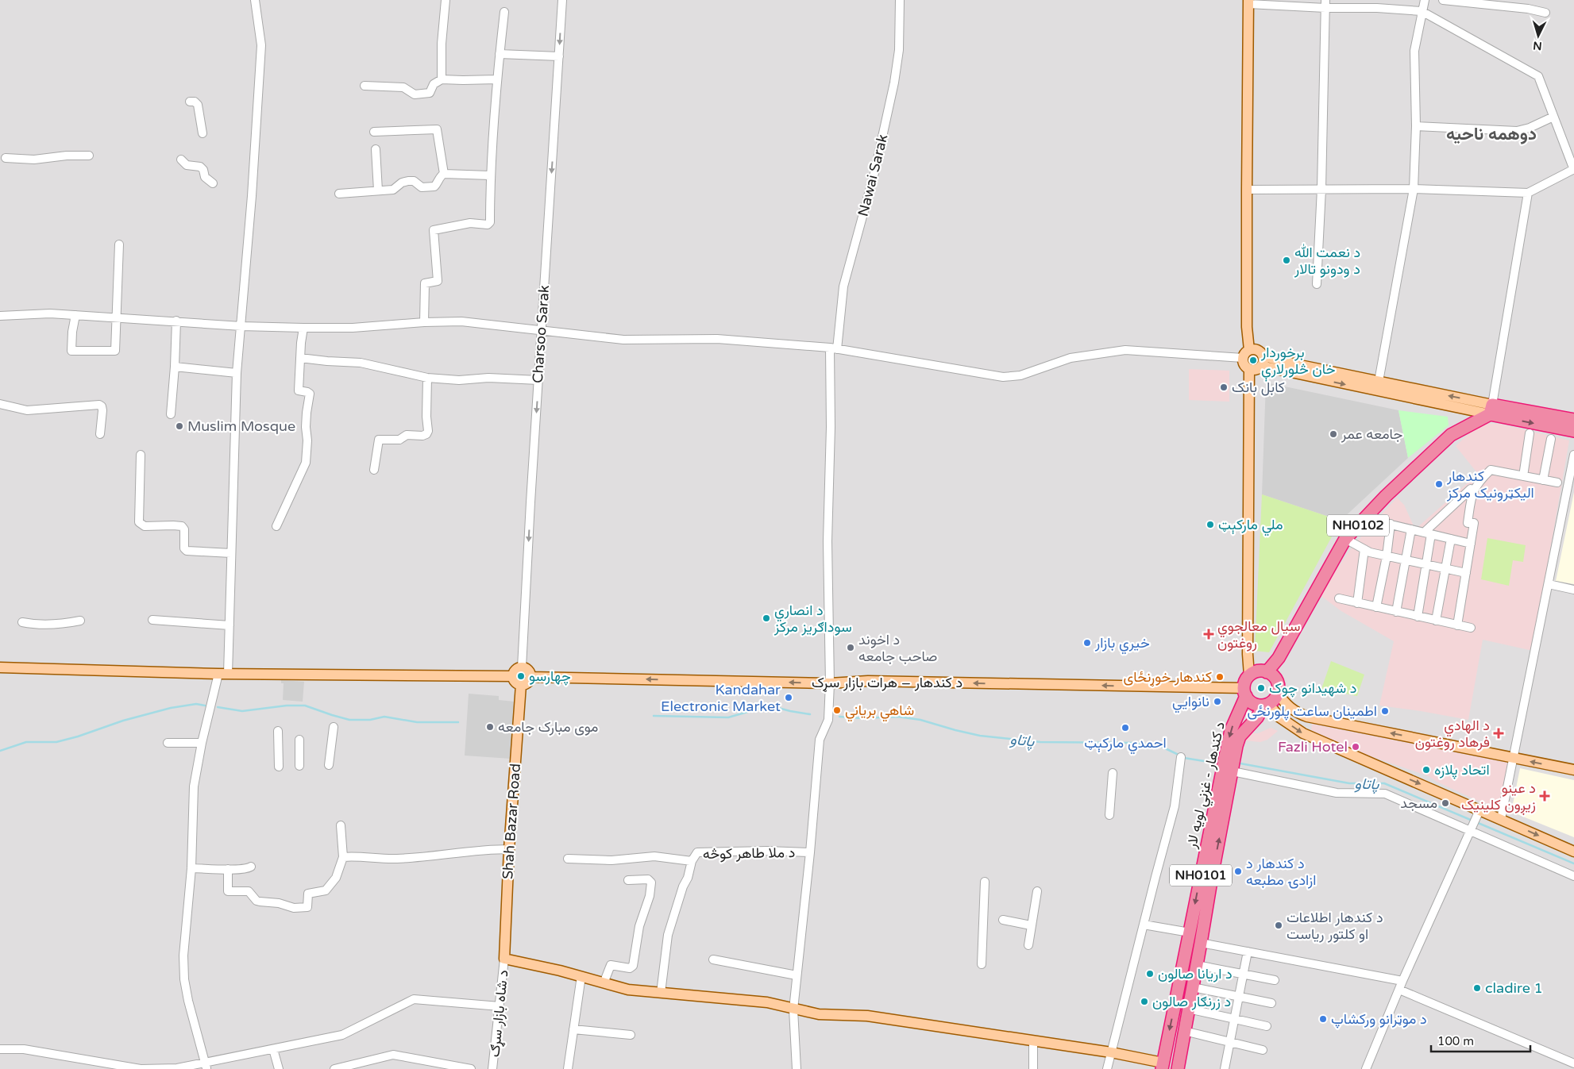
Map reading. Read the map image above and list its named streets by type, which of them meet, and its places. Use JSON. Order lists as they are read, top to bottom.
{
  "streets": {
    "highway": ["NH0102", "د کندهار - غزني لويه لار", "NH0101"],
    "main road": ["د کندهار – هرات بازار سړک", "Shah Bazar Road"],
    "street": [
      "Nawai Sarak",
      "Charsoo Sarak",
      "د ملا طاهر کوڅه",
      "د شاه بازار سړګ"
    ]
  },
  "crossings": [
    ["Nawai Sarak", "د کندهار – هرات بازار سړک"],
    ["Nawai Sarak", "د ملا طاهر کوڅه"],
    ["Charsoo Sarak", "د کندهار – هرات بازار سړک"],
    ["Charsoo Sarak", "Shah Bazar Road"],
    ["NH0102", "د کندهار – هرات بازار سړک"],
    ["NH0102", "د کندهار - غزني لويه لار"],
    ["د کندهار – هرات بازار سړک", "د کندهار - غزني لويه لار"],
    ["د کندهار – هرات بازار سړک", "Shah Bazar Road"],
    ["Shah Bazar Road", "د شاه بازار سړګ"]
  ],
  "one_way": ["Charsoo Sarak", "د کندهار – هرات بازار سړک"],
  "districts": ["دوهمه ناحیه"],
  "water": ["پاتاو"],
  "places": {
    "other": [
      "د نعمت الله د ودونو تالار",
      "برخوردار خان څلورلارې",
      "کابل بانک",
      "Muslim Mosque",
      "جامعه عمر",
      "کندهار الیکټرونیک مرکز",
      "ملي مارکېټ",
      "د انصاري سوداګریز مرکز",
      "خیري بازار",
      "د اخوند صاحب جامعه",
      "چهارسو",
      "کندهار خوړنځای",
      "د شهيدانو چوک",
      "Kandahar Electronic Market",
      "نانوايي",
      "شاهي برياني",
      "اطمینان ساعت پلورنځی",
      "موی مبارک جامعه",
      "احمدي مارکېټ",
      "Fazli Hotel",
      "اتحاد پلازه",
      "مسجد",
      "د کندهار د ازادۍ مطبعه",
      "د کندهار اطلاعات او کلتور رياست",
      "د اریانا صالون",
      "cladire 1",
      "د زرنګار صالون",
      "د موټرانو ورکشاپ"
    ],
    "health": ["سيال معالجوي روغتون", "د الهادي فرهاد روغتون", "د عینو زیږون کلینیک"]
  },
  "scale_bar": "100 m",
  "north": "bottom"
}
